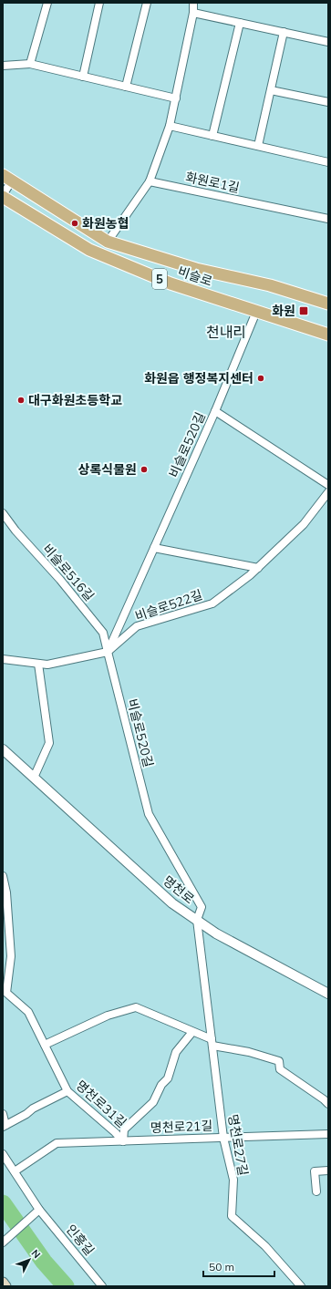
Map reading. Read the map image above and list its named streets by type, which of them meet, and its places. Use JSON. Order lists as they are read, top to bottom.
{
  "streets": {
    "main road": ["비슬로", "5"],
    "street": [
      "화원로1길",
      "비슬로520길",
      "비슬로516길",
      "비슬로522길",
      "명천로",
      "명천로31길",
      "명천로21길",
      "명천로27길",
      "인흥길"
    ]
  },
  "crossings": [
    ["비슬로", "비슬로520길"],
    ["비슬로520길", "비슬로516길"],
    ["비슬로520길", "비슬로522길"],
    ["비슬로520길", "명천로"],
    ["비슬로520길", "명천로27길"],
    ["비슬로516길", "비슬로522길"],
    ["명천로", "명천로27길"],
    ["명천로31길", "명천로21길"],
    ["명천로21길", "명천로27길"],
    ["명천로21길", "인흥길"]
  ],
  "districts": ["천내리"],
  "places": {
    "other": [
      "화원농협",
      "화원읍 행정복지센터",
      "대구화원초등학교",
      "상록식물원"
    ],
    "transit": ["화원"]
  },
  "scale_bar": "50 m",
  "north": "top right"
}
